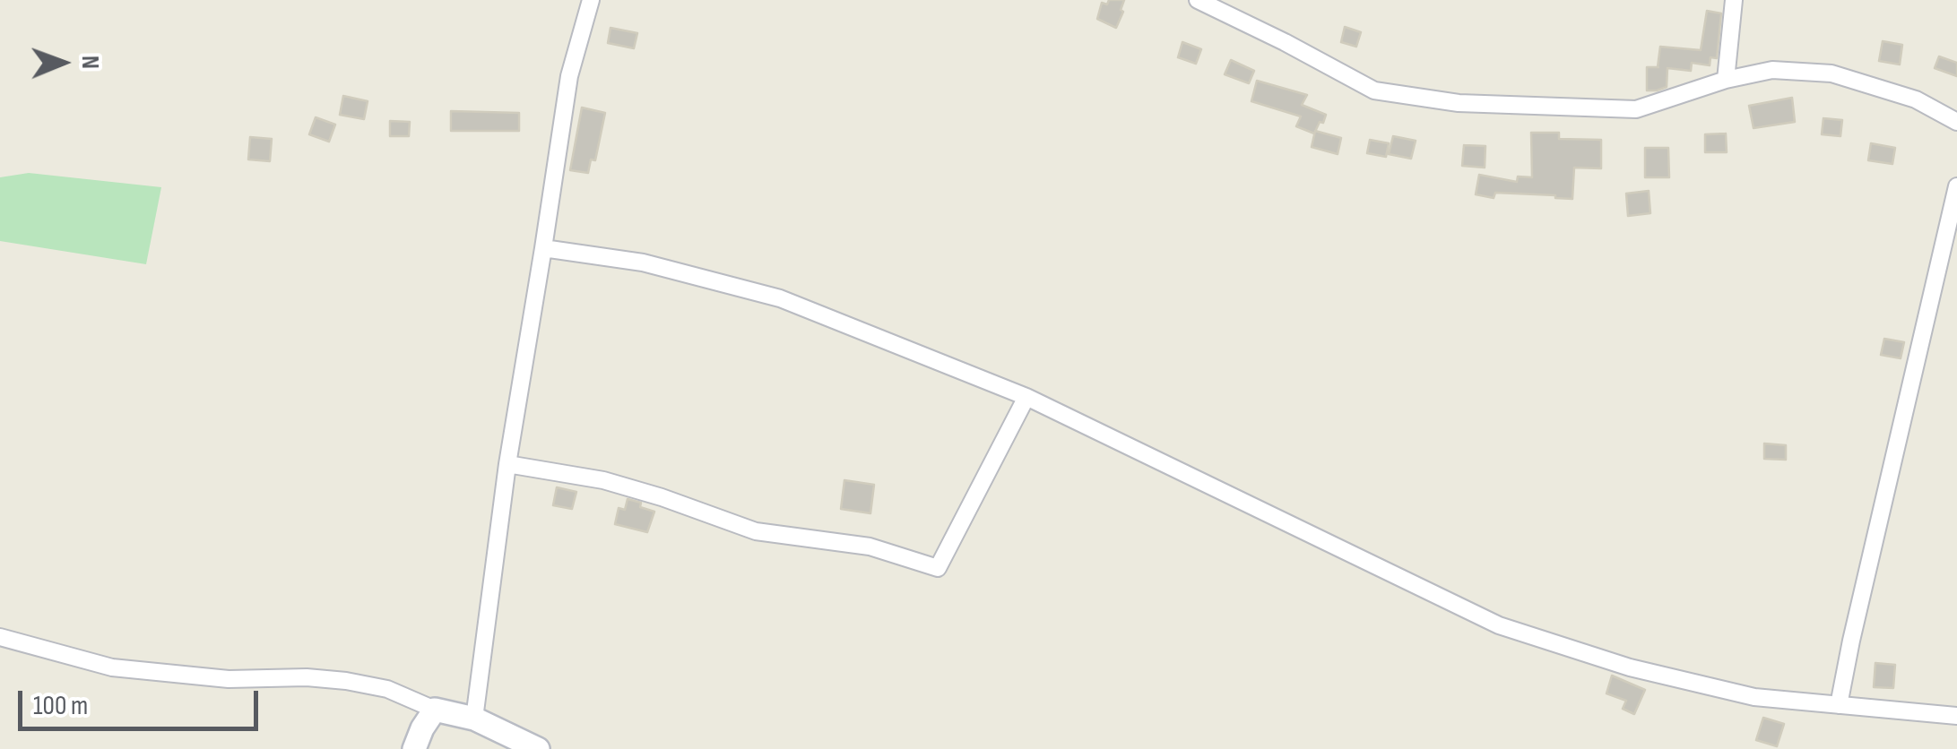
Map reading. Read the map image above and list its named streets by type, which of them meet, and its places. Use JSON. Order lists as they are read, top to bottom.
{
  "scale_bar": "100 m",
  "north": "right"
}
